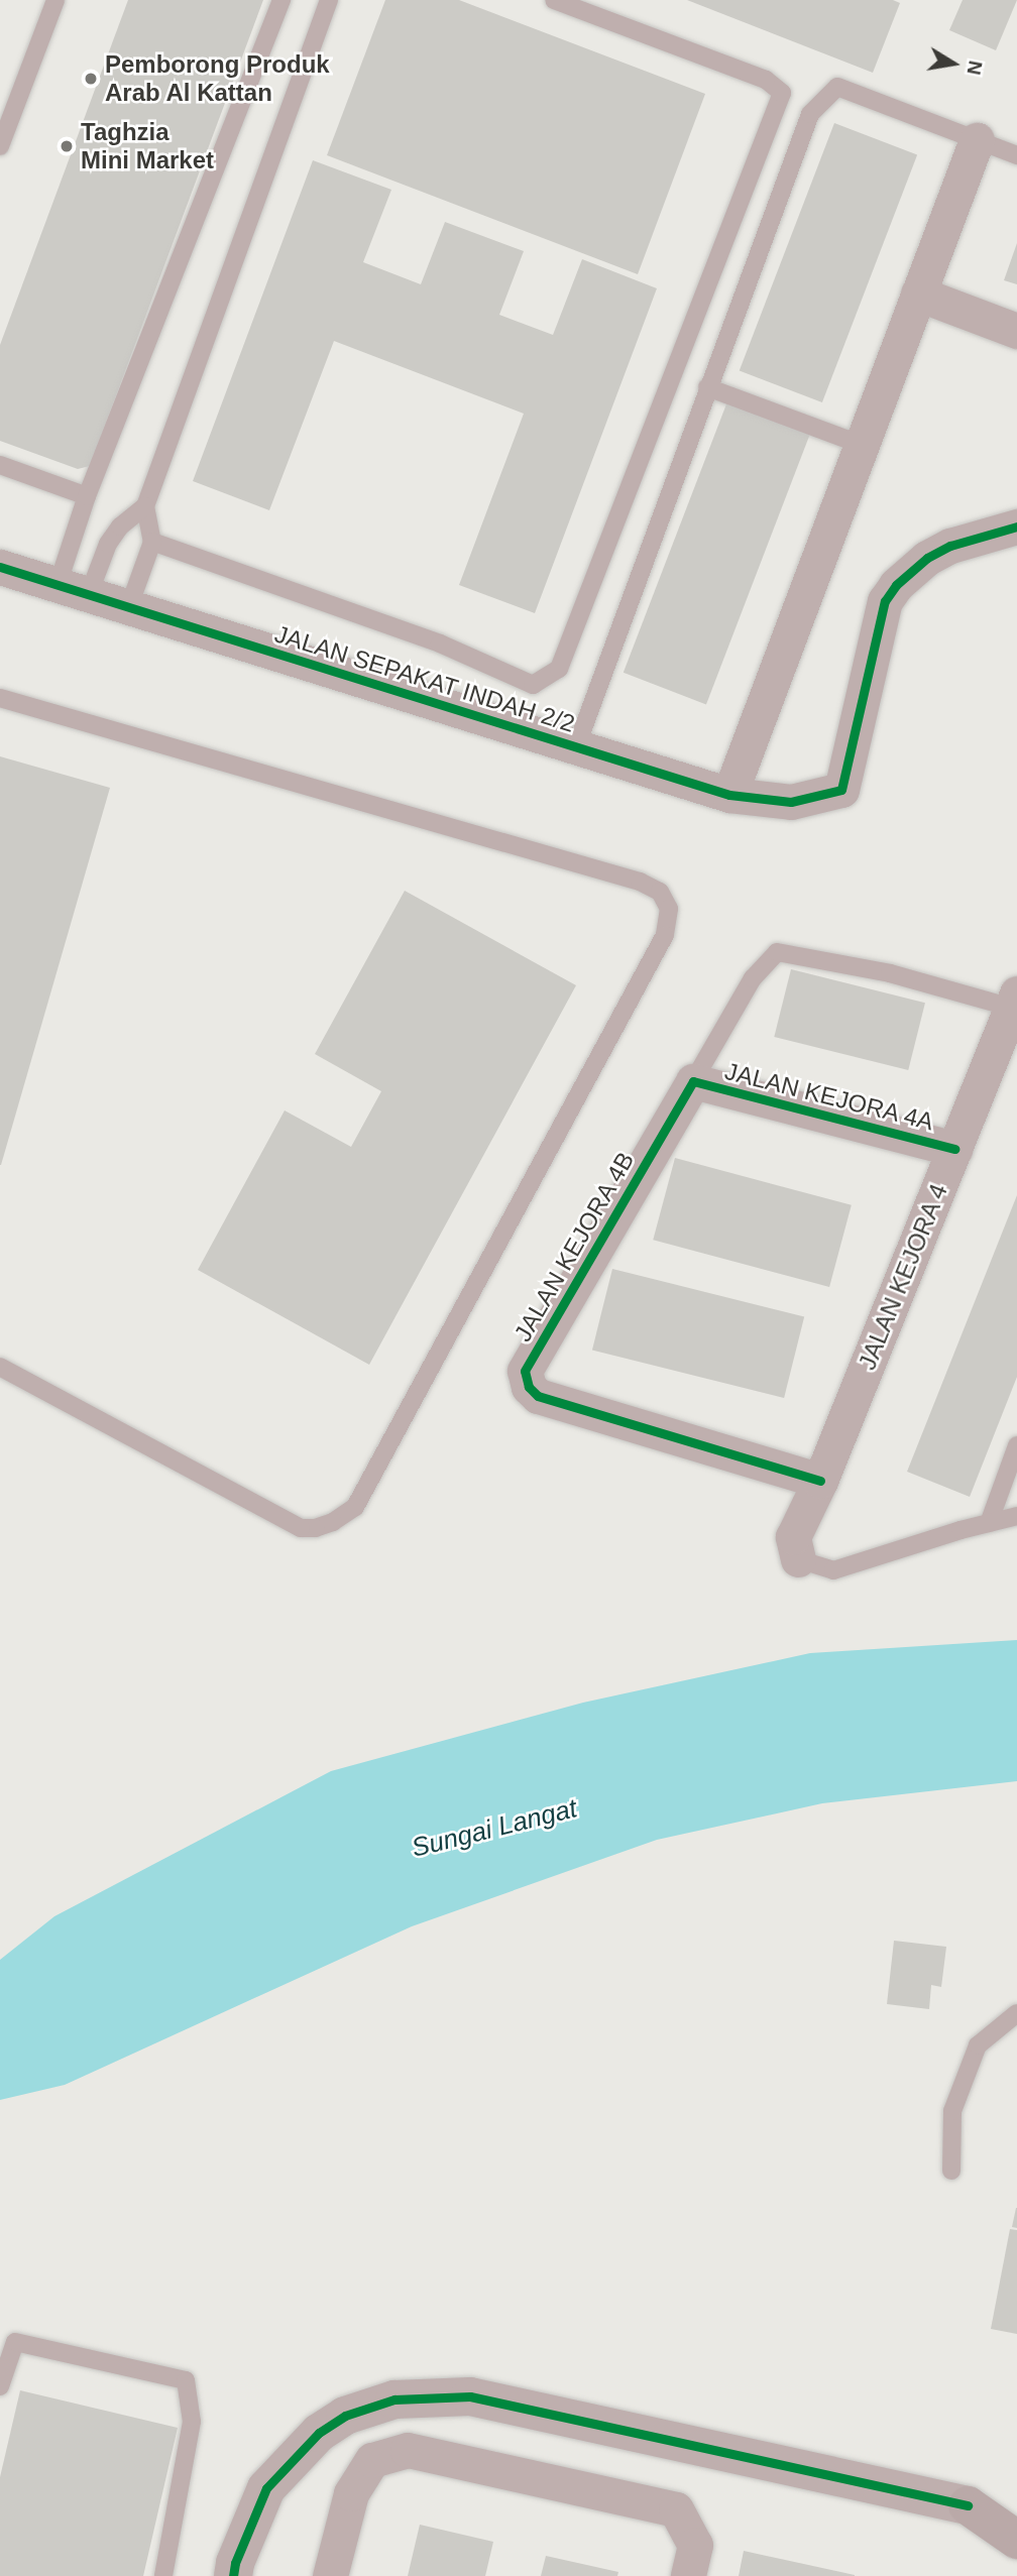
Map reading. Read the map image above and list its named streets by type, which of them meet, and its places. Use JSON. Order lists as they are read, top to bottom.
{
  "streets": {
    "street": [
      "JALAN SEPAKAT INDAH 2/2",
      "JALAN KEJORA 4A",
      "JALAN KEJORA 4B",
      "JALAN KEJORA 4"
    ]
  },
  "crossings": [
    ["JALAN KEJORA 4A", "JALAN KEJORA 4B"],
    ["JALAN KEJORA 4A", "JALAN KEJORA 4"],
    ["JALAN KEJORA 4B", "JALAN KEJORA 4"]
  ],
  "water": ["Sungai Langat"],
  "places": ["Pemborong Produk Arab Al Kattan", "Taghzia Mini Market"],
  "north": "right"
}
